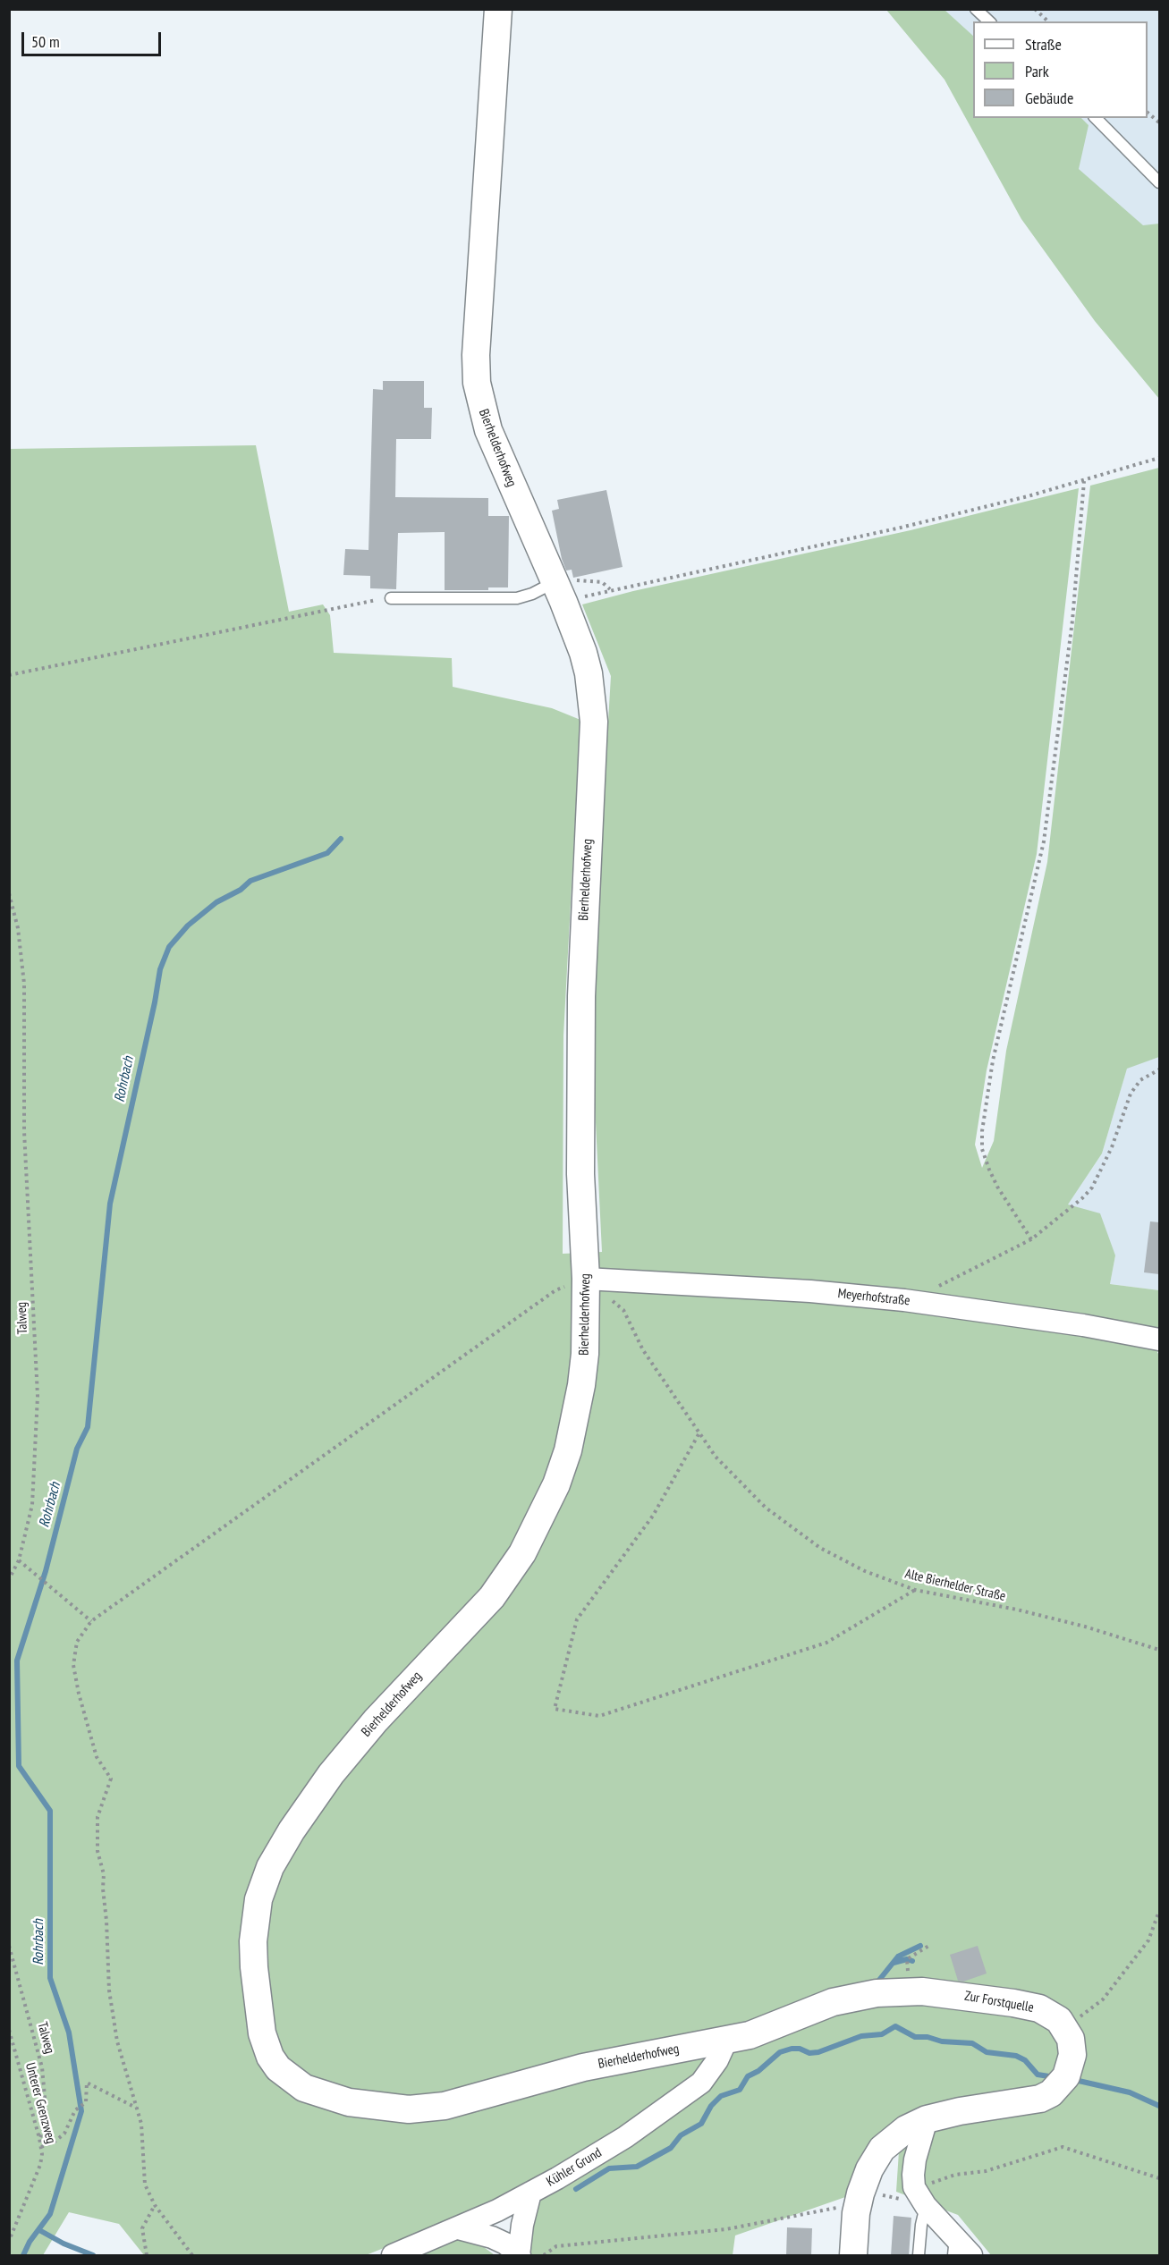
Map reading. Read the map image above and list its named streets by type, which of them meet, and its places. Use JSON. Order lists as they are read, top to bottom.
{
  "streets": {
    "street": [
      "Bierhelderhofweg",
      "Meyerhofstraße",
      "Zur Forstquelle",
      "Kühler Grund"
    ],
    "path": ["Talweg", "Alte Bierhelder Straße", "Unterer Grenzweg"]
  },
  "crossings": [
    ["Bierhelderhofweg", "Meyerhofstraße"],
    ["Bierhelderhofweg", "Alte Bierhelder Straße"],
    ["Bierhelderhofweg", "Zur Forstquelle"],
    ["Bierhelderhofweg", "Kühler Grund"],
    ["Meyerhofstraße", "Alte Bierhelder Straße"],
    ["Talweg", "Unterer Grenzweg"],
    ["Zur Forstquelle", "Kühler Grund"]
  ],
  "water": ["Rohrbach"],
  "legend": ["Straße", "Park", "Gebäude"],
  "scale_bar": "50 m"
}
